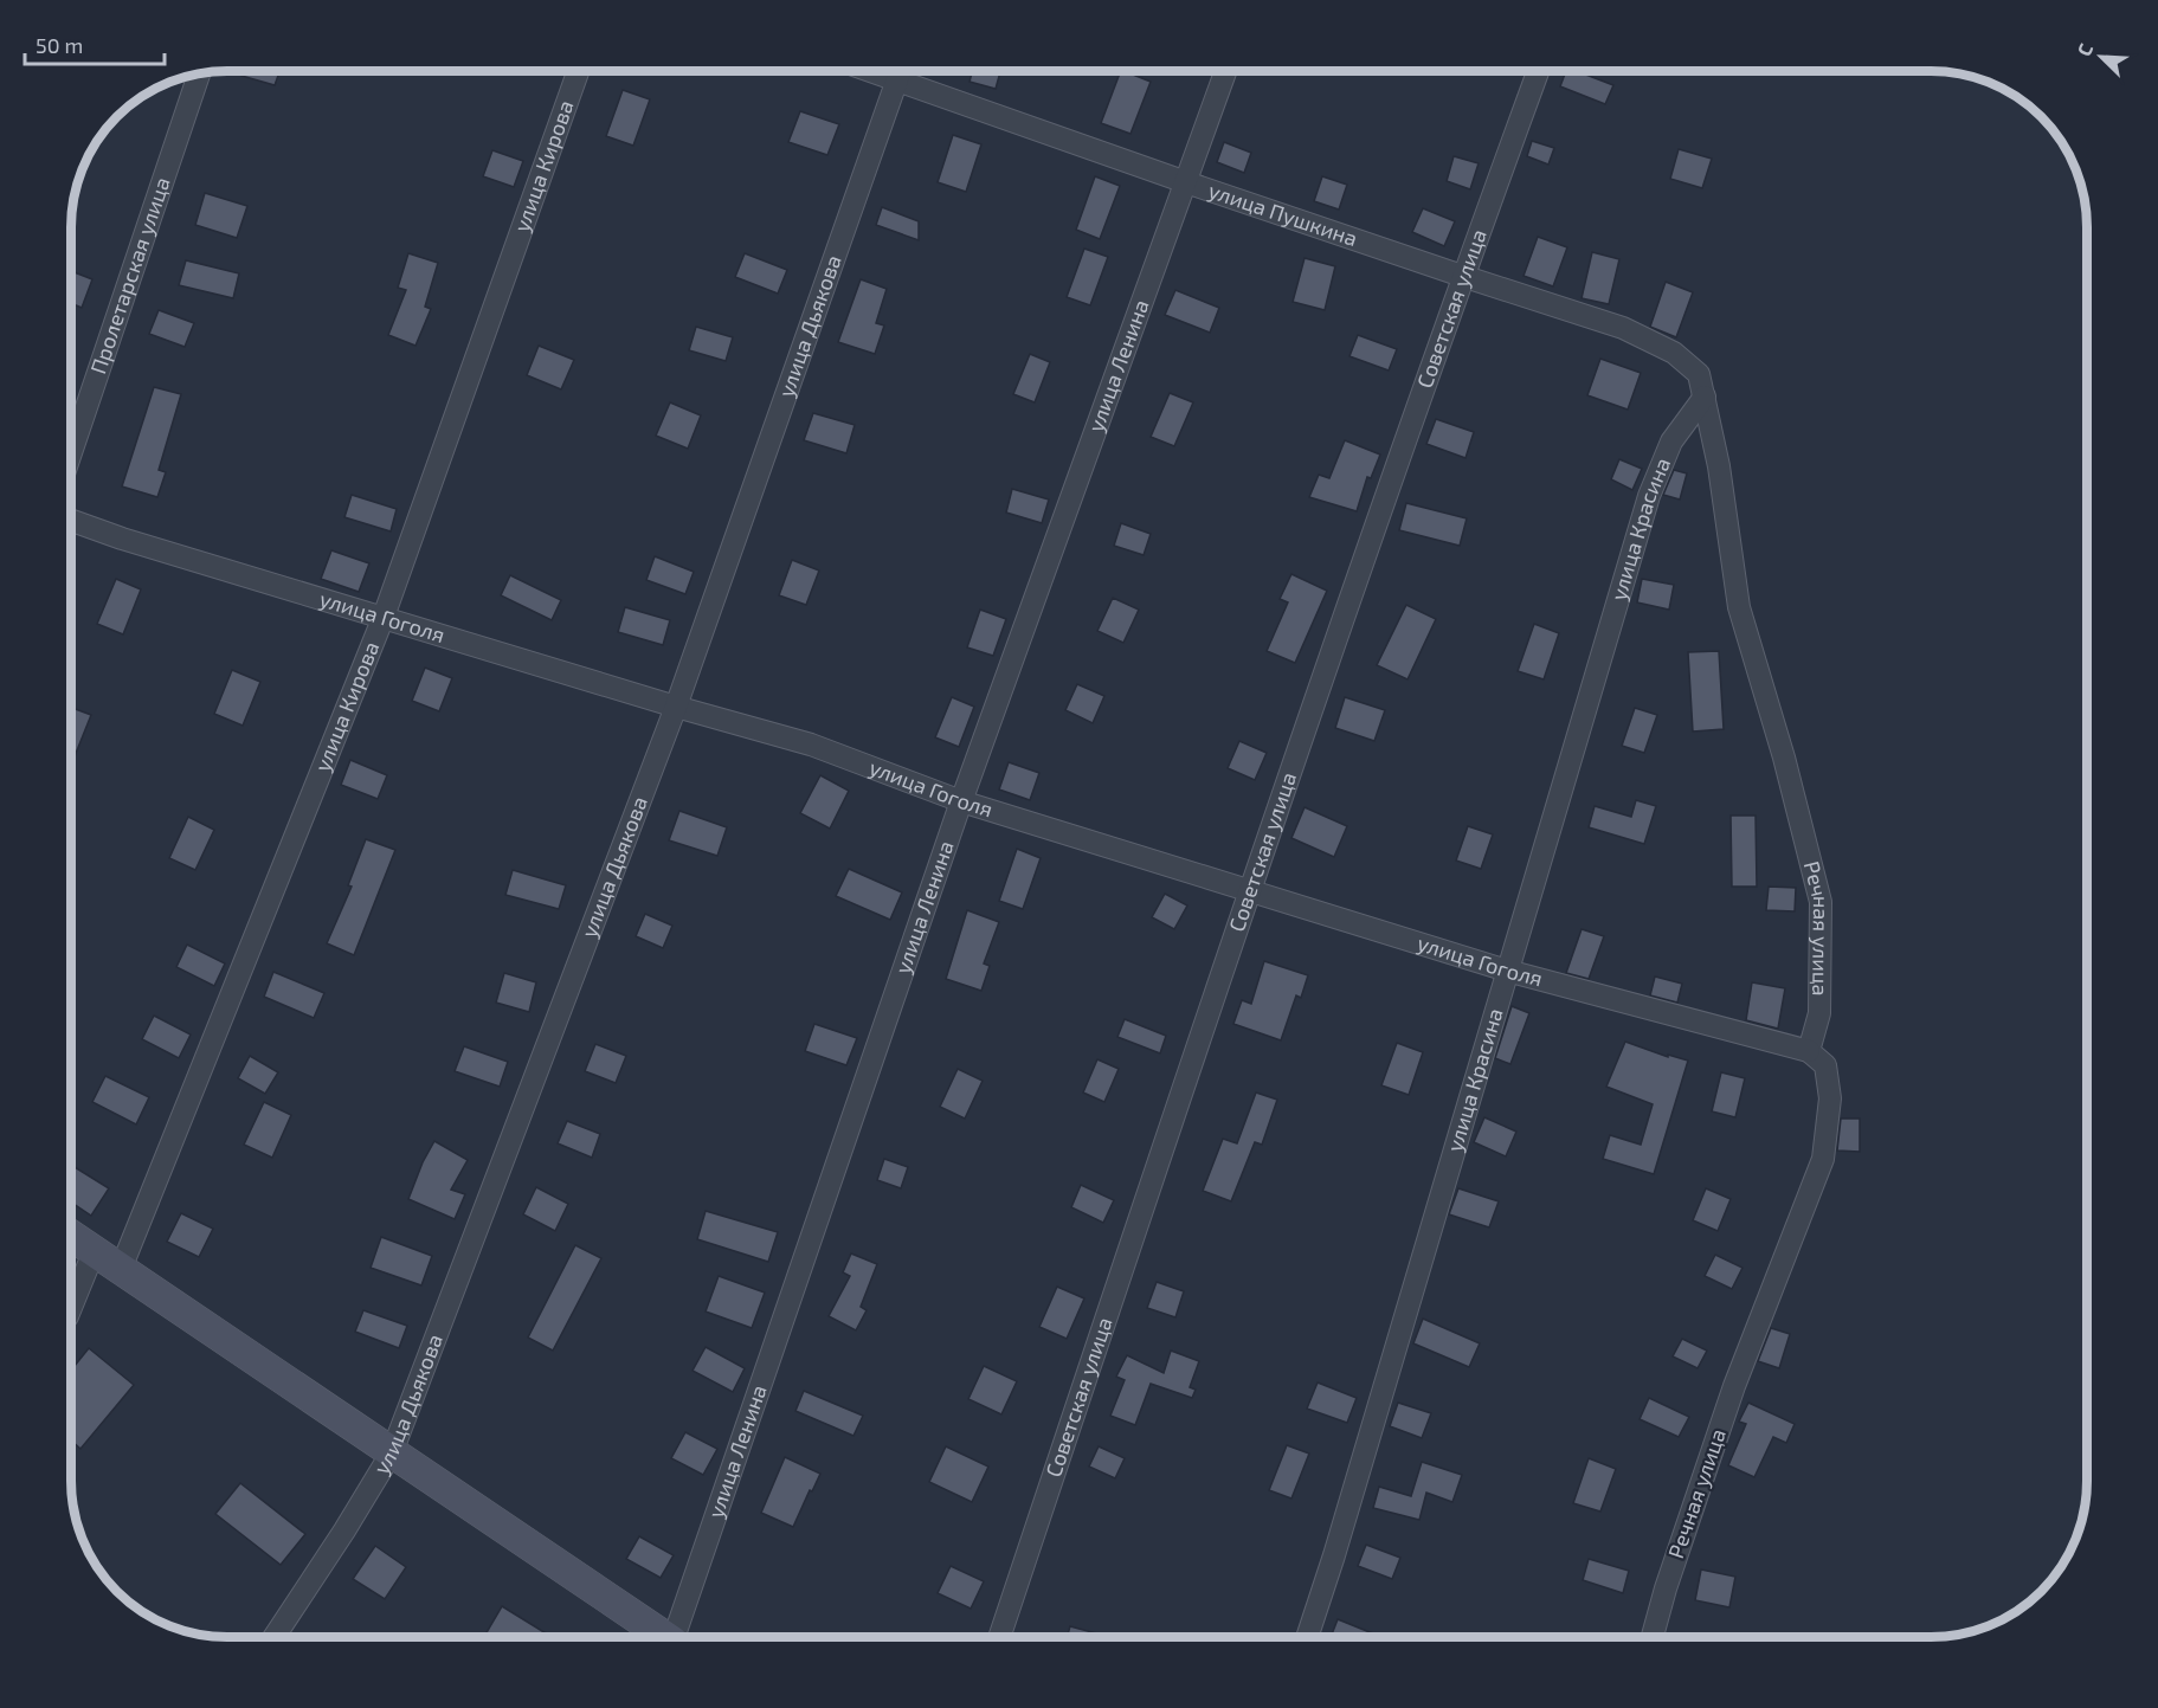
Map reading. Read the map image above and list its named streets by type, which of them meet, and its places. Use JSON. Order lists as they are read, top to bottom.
{
  "streets": {
    "street": [
      "улица Кирова",
      "улица Пушкина",
      "Пролетарская улица",
      "Советская улица",
      "улица Дьякова",
      "улица Ленина",
      "улица Красина",
      "улица Гоголя",
      "Речная улица"
    ]
  },
  "crossings": [
    ["улица Кирова", "улица Гоголя"],
    ["улица Пушкина", "Советская улица"],
    ["улица Пушкина", "улица Ленина"],
    ["улица Пушкина", "улица Красина"],
    ["улица Пушкина", "Речная улица"],
    ["Советская улица", "улица Гоголя"],
    ["улица Дьякова", "улица Гоголя"],
    ["улица Ленина", "улица Гоголя"],
    ["улица Красина", "улица Гоголя"],
    ["улица Красина", "Речная улица"],
    ["улица Гоголя", "Речная улица"]
  ],
  "scale_bar": "50 m",
  "north": "top left"
}
